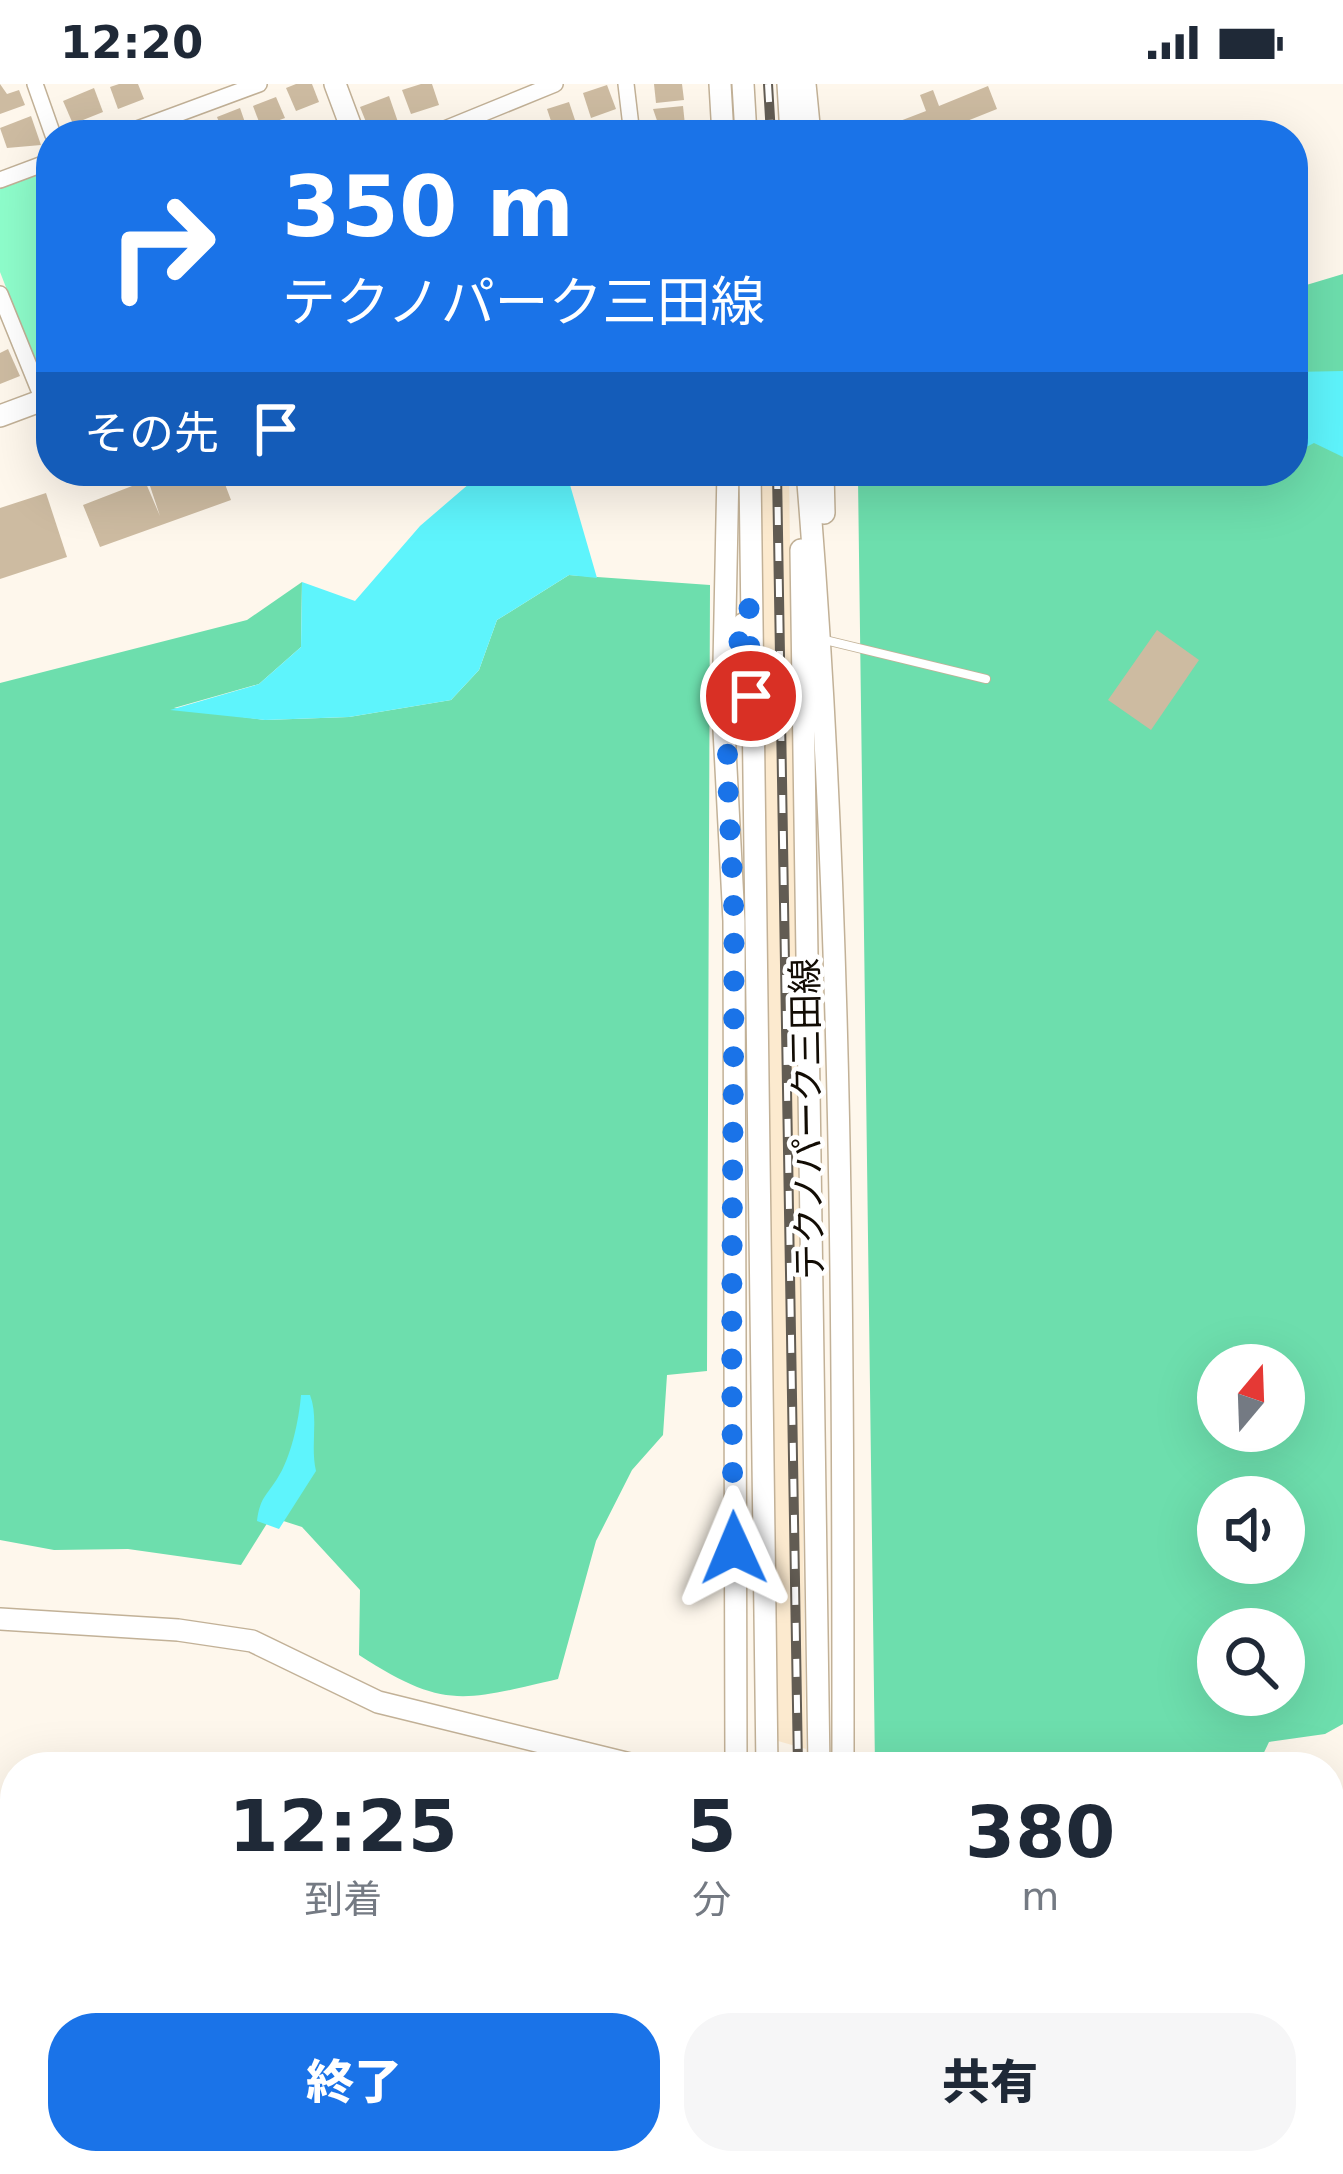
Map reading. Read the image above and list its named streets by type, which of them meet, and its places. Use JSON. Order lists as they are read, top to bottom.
{
  "streets": {
    "main road": ["テクノパーク三田線"]
  },
  "north": "top",
  "page": {
    "status": "12:20",
    "turn": ["350 m", "テクノパーク三田線"],
    "then": "その先",
    "eta": [
      "12:25",
      "到着",
      "5",
      "分",
      "380",
      "m"
    ],
    "buttons": ["終了", "共有"]
  }
}
